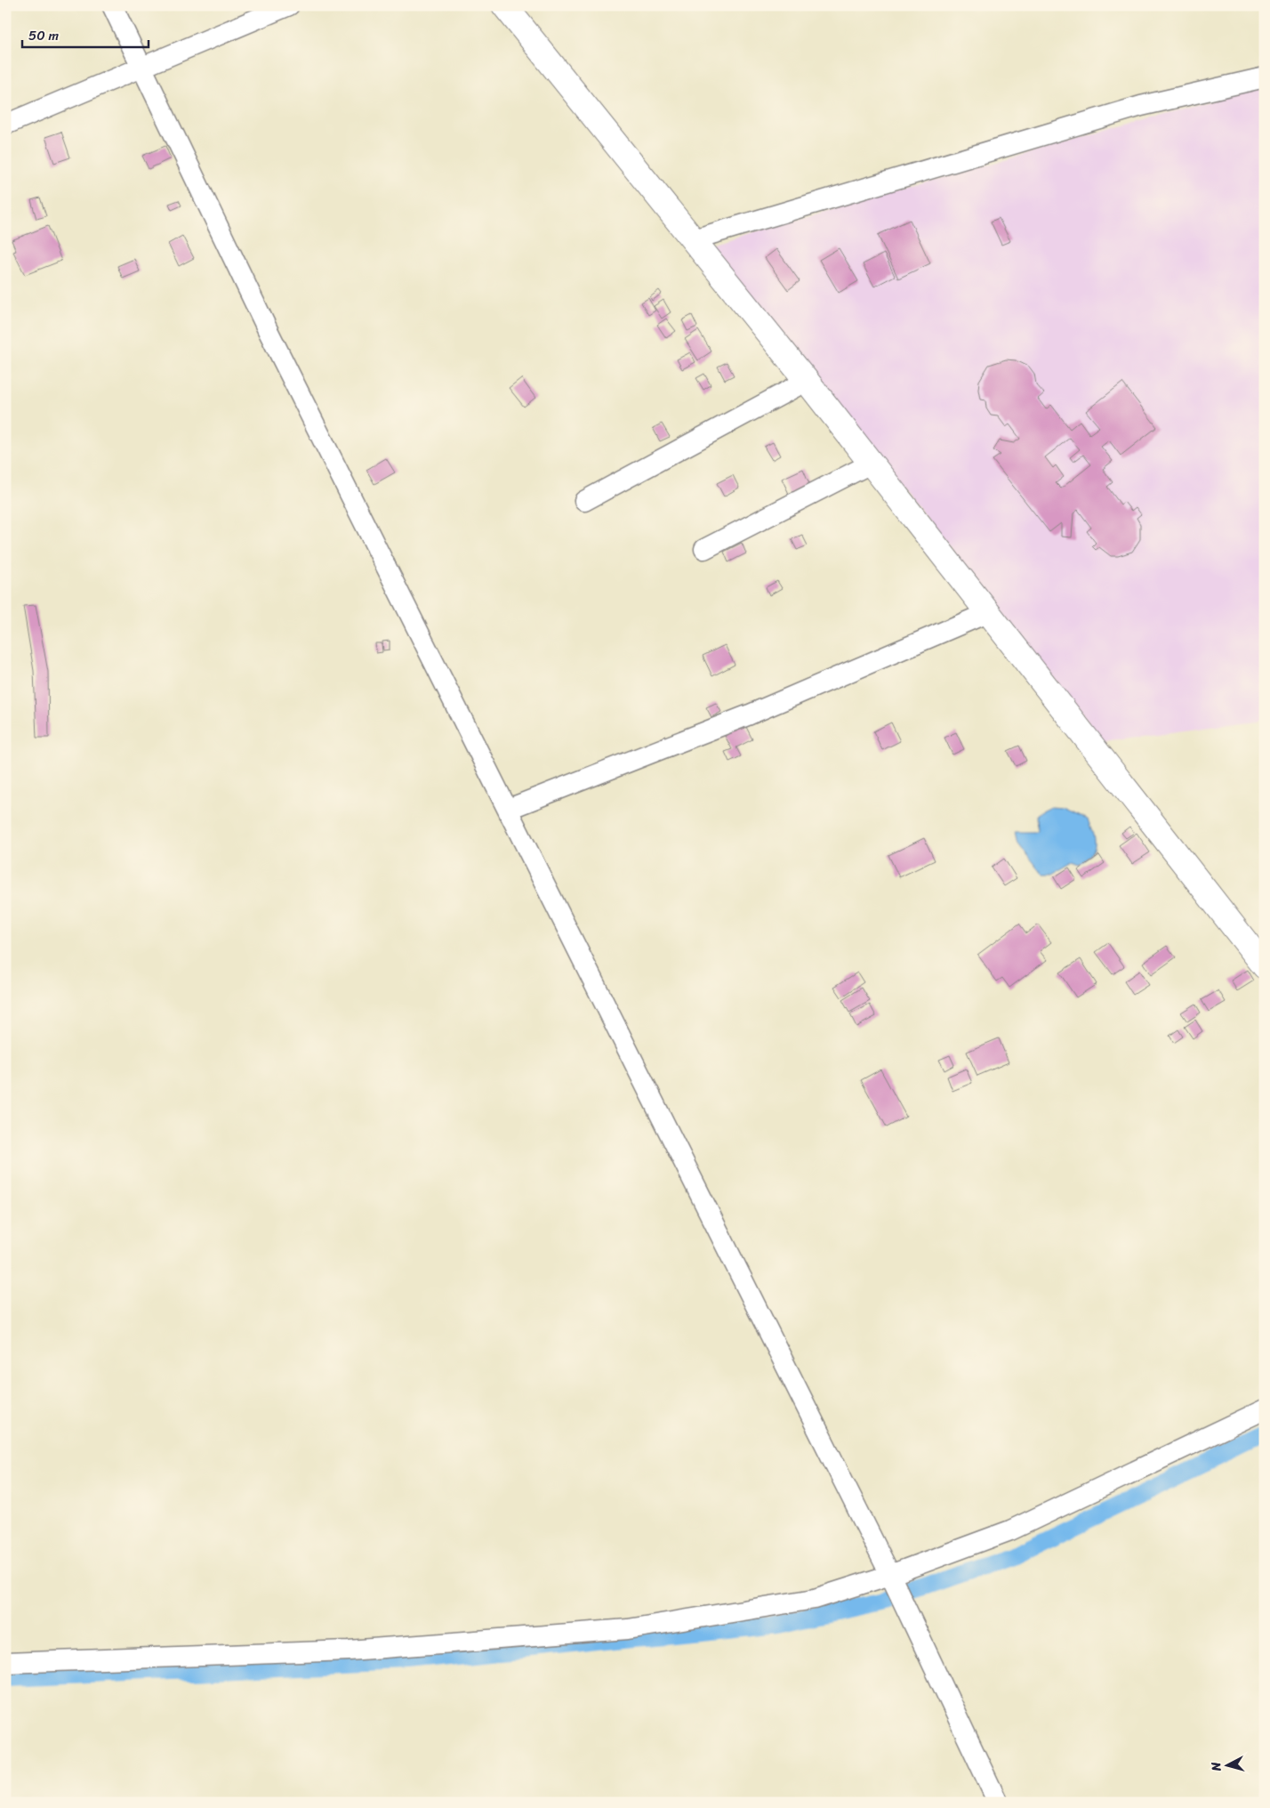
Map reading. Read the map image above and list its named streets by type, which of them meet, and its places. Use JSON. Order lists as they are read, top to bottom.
{
  "scale_bar": "50 m",
  "north": "left"
}
